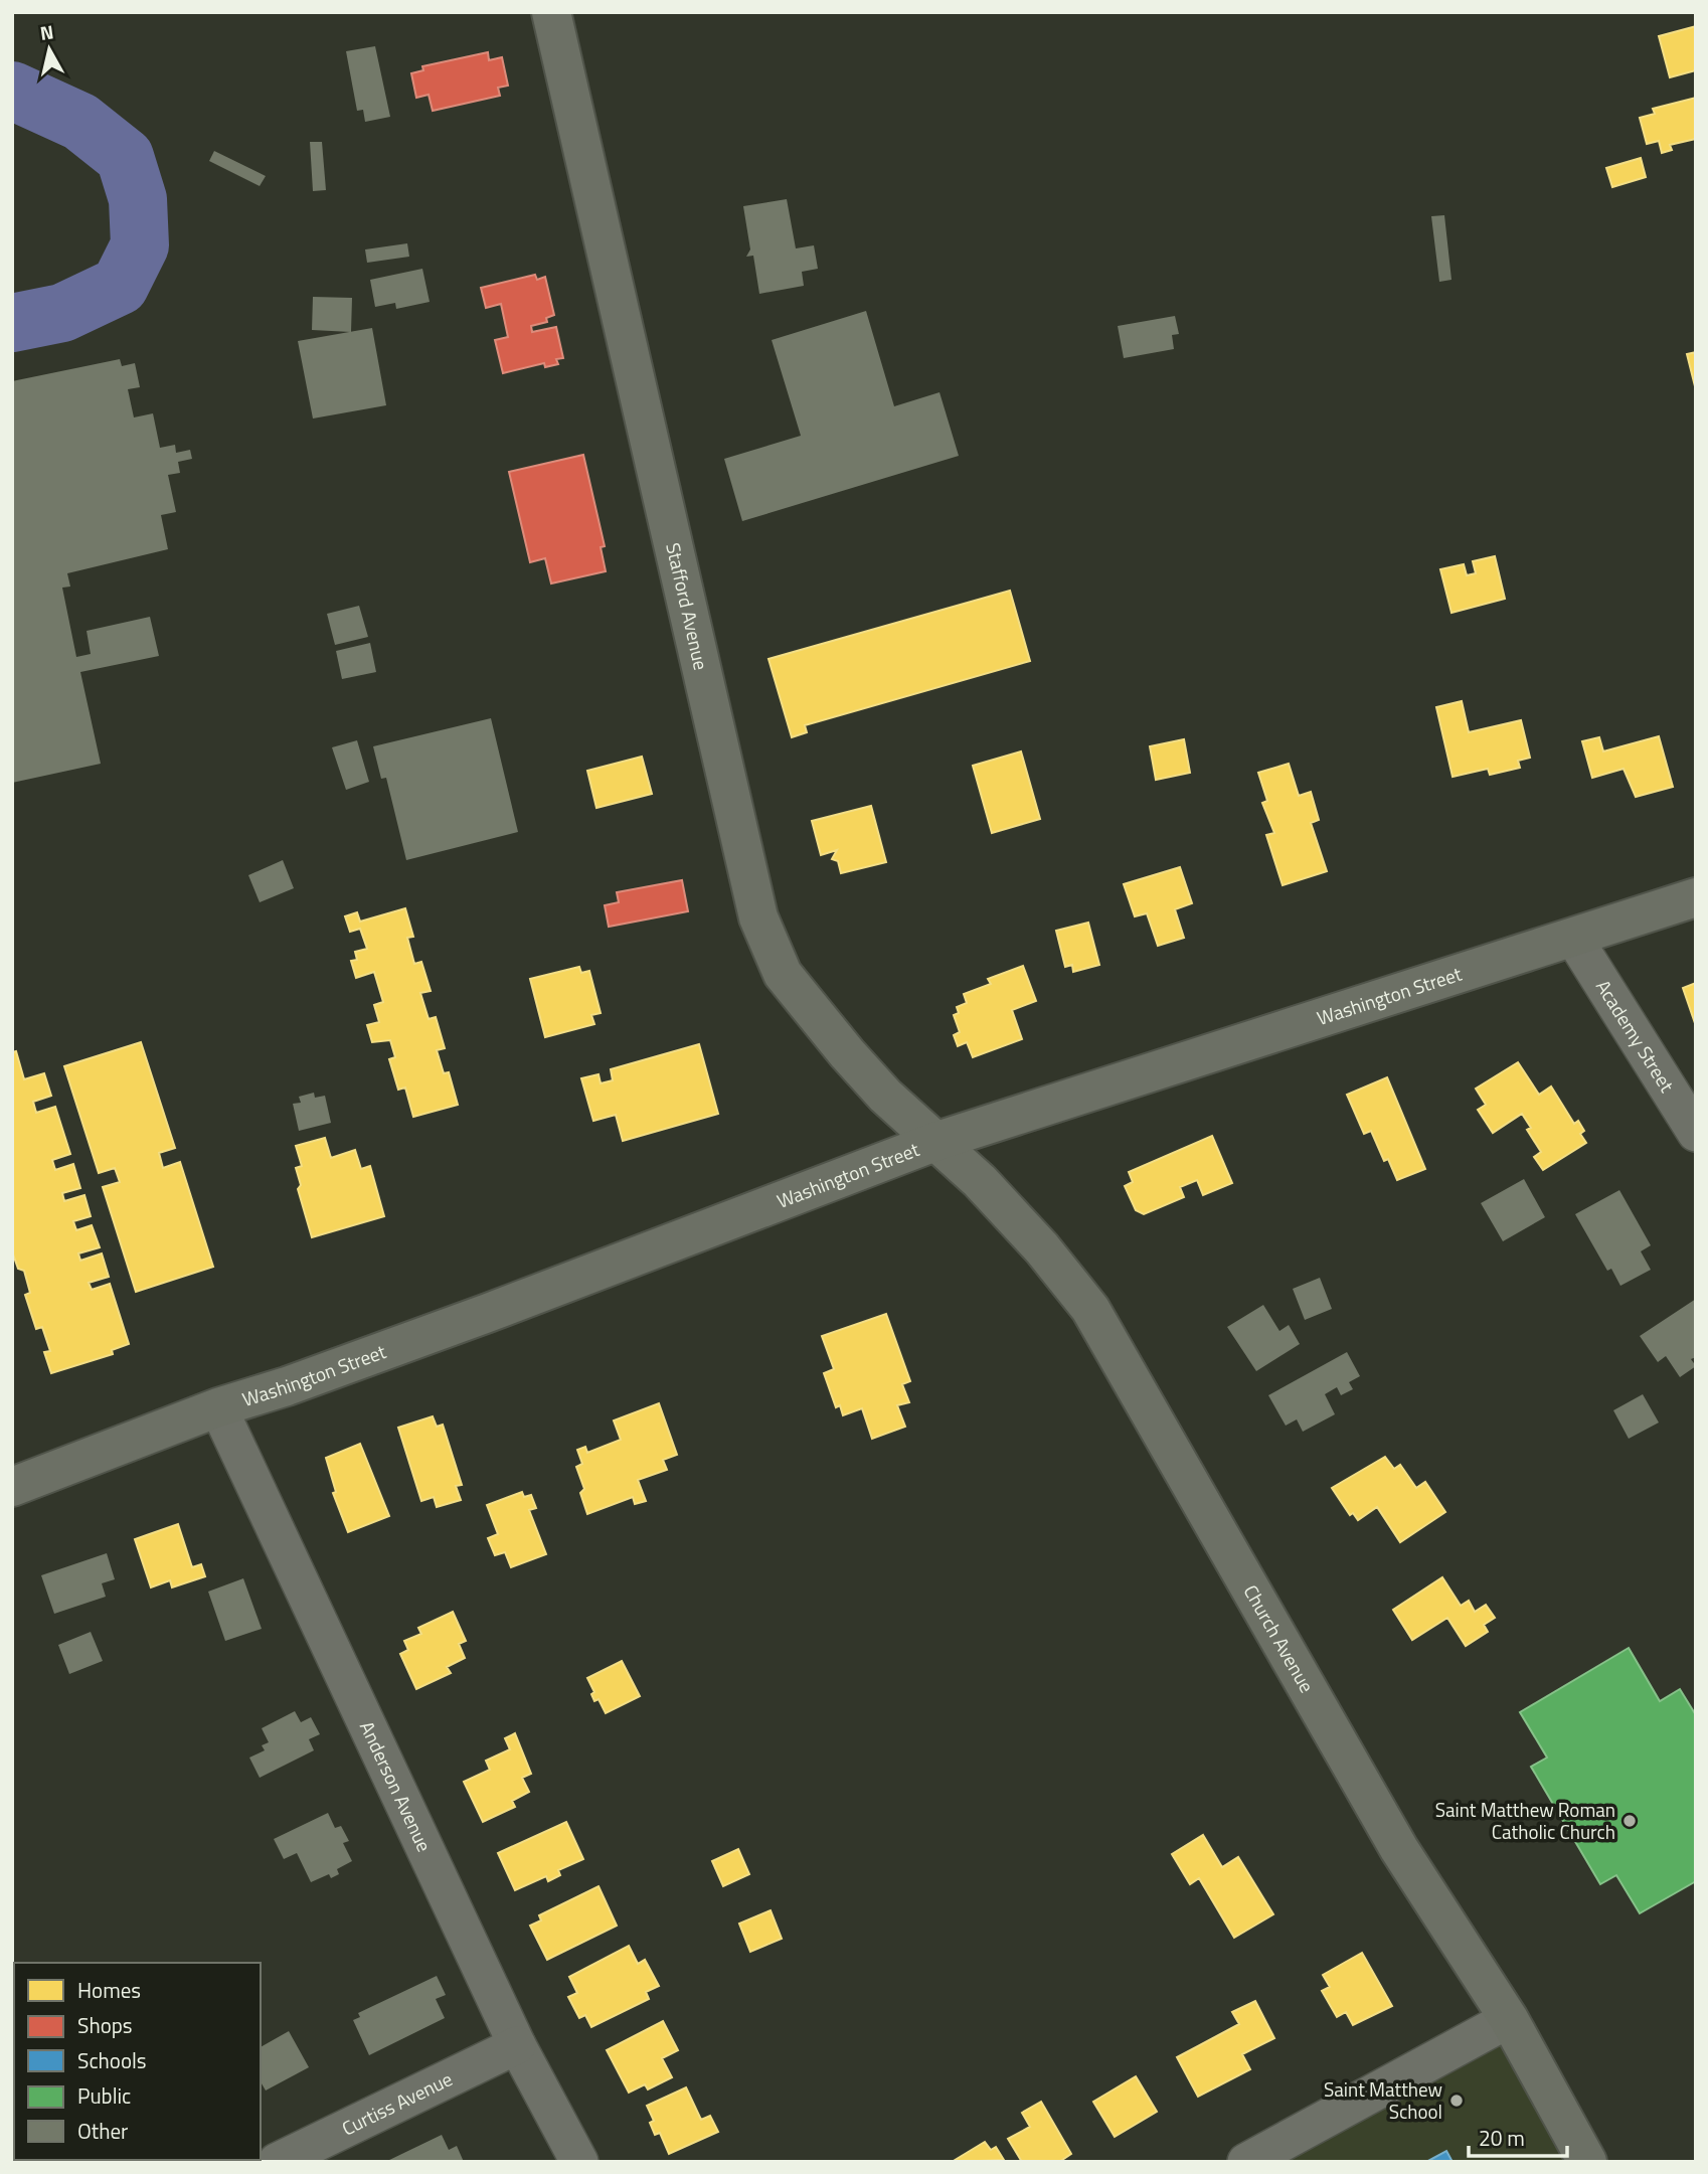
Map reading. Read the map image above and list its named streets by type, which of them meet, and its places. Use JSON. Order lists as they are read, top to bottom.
{
  "streets": {
    "main road": ["Stafford Avenue", "Washington Street", "Church Avenue"],
    "street": ["Academy Street", "Anderson Avenue", "Curtiss Avenue"]
  },
  "crossings": [
    ["Stafford Avenue", "Washington Street"],
    ["Stafford Avenue", "Church Avenue"],
    ["Washington Street", "Academy Street"],
    ["Washington Street", "Church Avenue"],
    ["Washington Street", "Anderson Avenue"],
    ["Anderson Avenue", "Curtiss Avenue"]
  ],
  "places": ["Saint Matthew Roman Catholic Church", "Saint Matthew School"],
  "legend": [
    "Homes",
    "Shops",
    "Schools",
    "Public",
    "Other"
  ],
  "scale_bar": "20 m",
  "north": "top"
}
